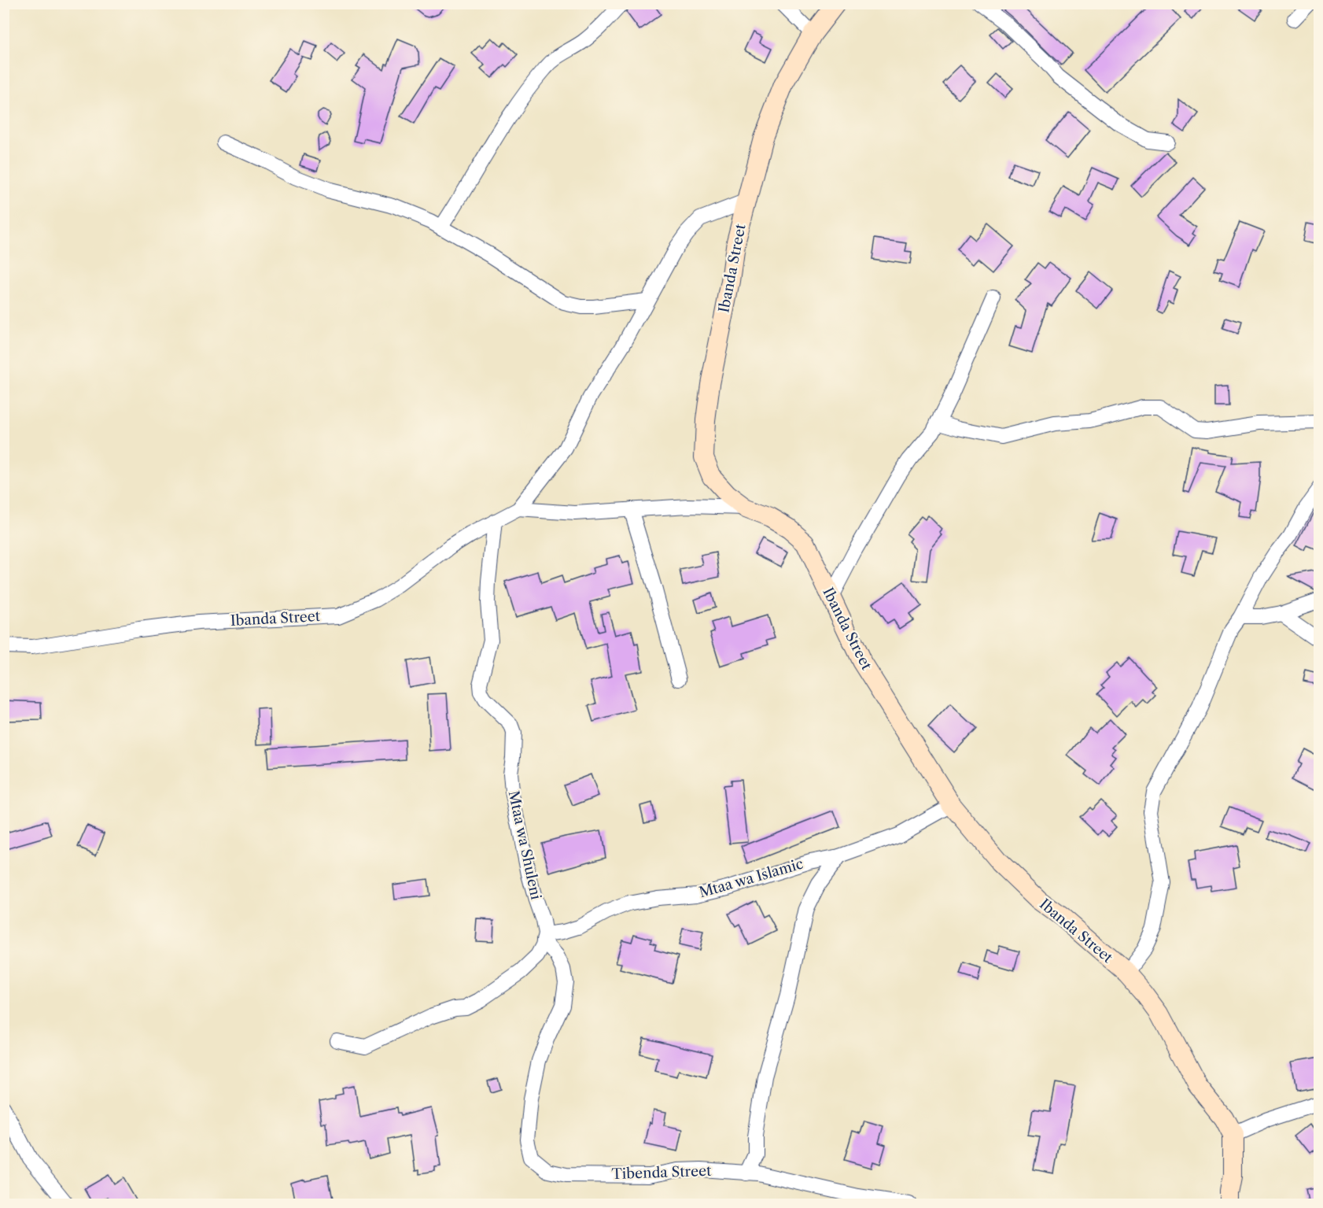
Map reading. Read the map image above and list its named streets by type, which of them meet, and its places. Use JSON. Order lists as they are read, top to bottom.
{
  "streets": {
    "street": [
      "Ibanda Street",
      "Mtaa wa Shuleni",
      "Mtaa wa Islamic",
      "Tibenda Street"
    ]
  },
  "crossings": [
    ["Ibanda Street", "Mtaa wa Shuleni"],
    ["Ibanda Street", "Mtaa wa Islamic"],
    ["Mtaa wa Shuleni", "Mtaa wa Islamic"],
    ["Mtaa wa Shuleni", "Tibenda Street"],
    ["Mtaa wa Islamic", "Tibenda Street"]
  ]
}
